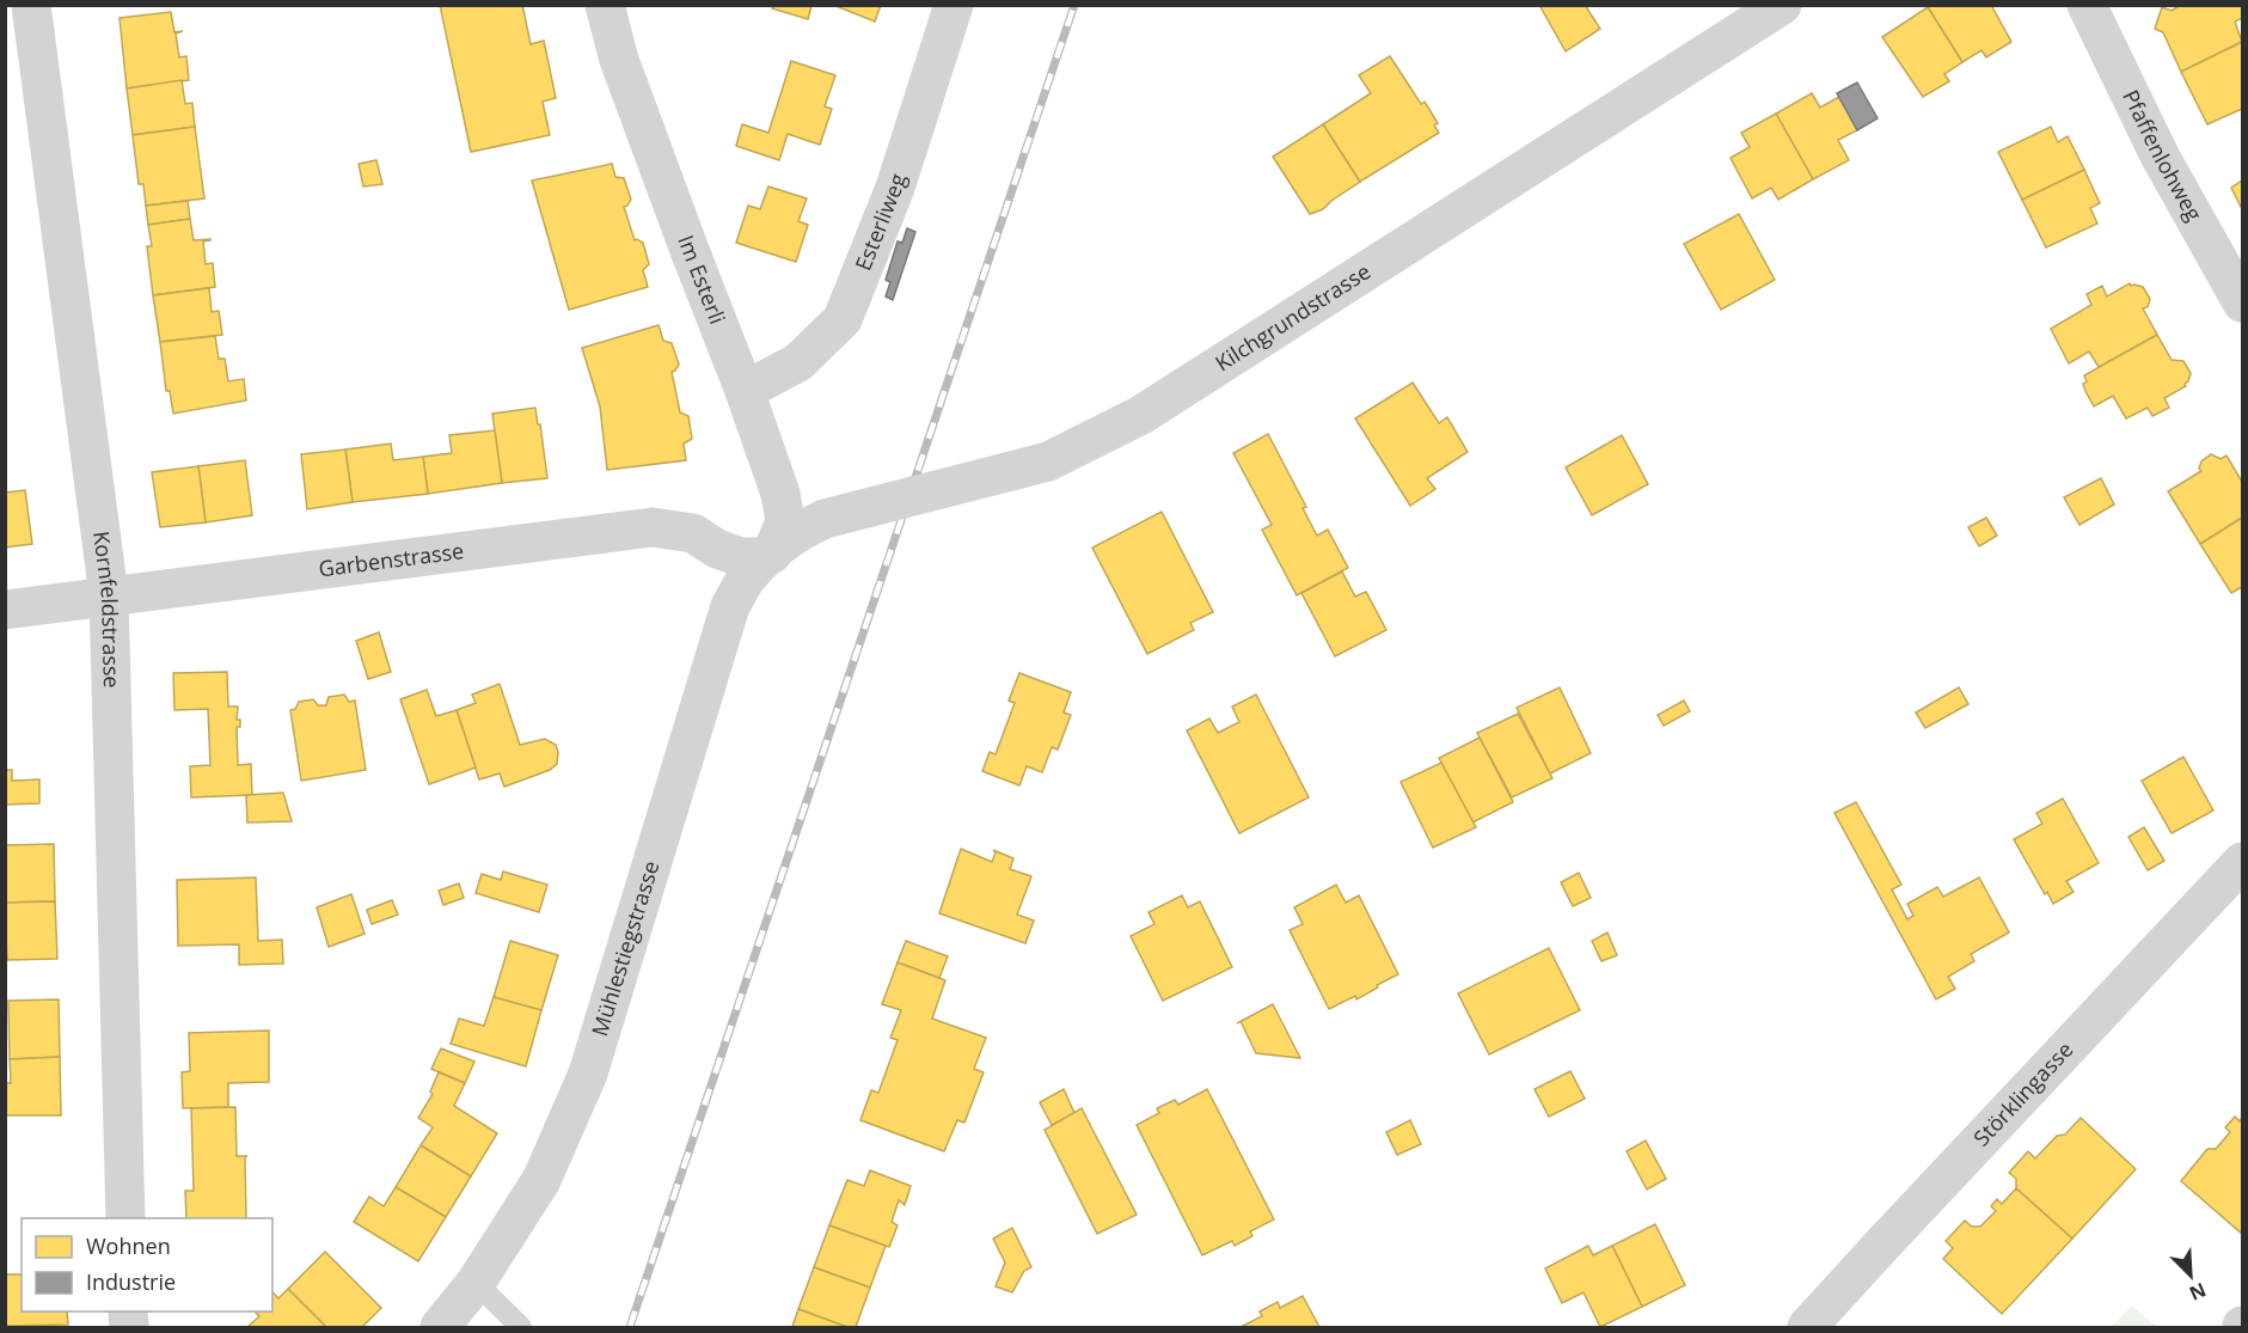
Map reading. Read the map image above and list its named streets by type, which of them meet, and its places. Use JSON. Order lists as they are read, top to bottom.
{
  "streets": {
    "street": [
      "Pfaffenlohweg",
      "Esterliweg",
      "Im Esterli",
      "Kilchgrundstrasse",
      "Garbenstrasse",
      "Kornfeldstrasse",
      "Mühlestiegstrasse",
      "Störklingasse"
    ]
  },
  "crossings": [
    ["Esterliweg", "Im Esterli"],
    ["Im Esterli", "Kilchgrundstrasse"],
    ["Im Esterli", "Garbenstrasse"],
    ["Im Esterli", "Mühlestiegstrasse"],
    ["Kilchgrundstrasse", "Garbenstrasse"],
    ["Kilchgrundstrasse", "Mühlestiegstrasse"],
    ["Garbenstrasse", "Kornfeldstrasse"],
    ["Garbenstrasse", "Mühlestiegstrasse"]
  ],
  "legend": ["Wohnen", "Industrie"],
  "north": "bottom right"
}
